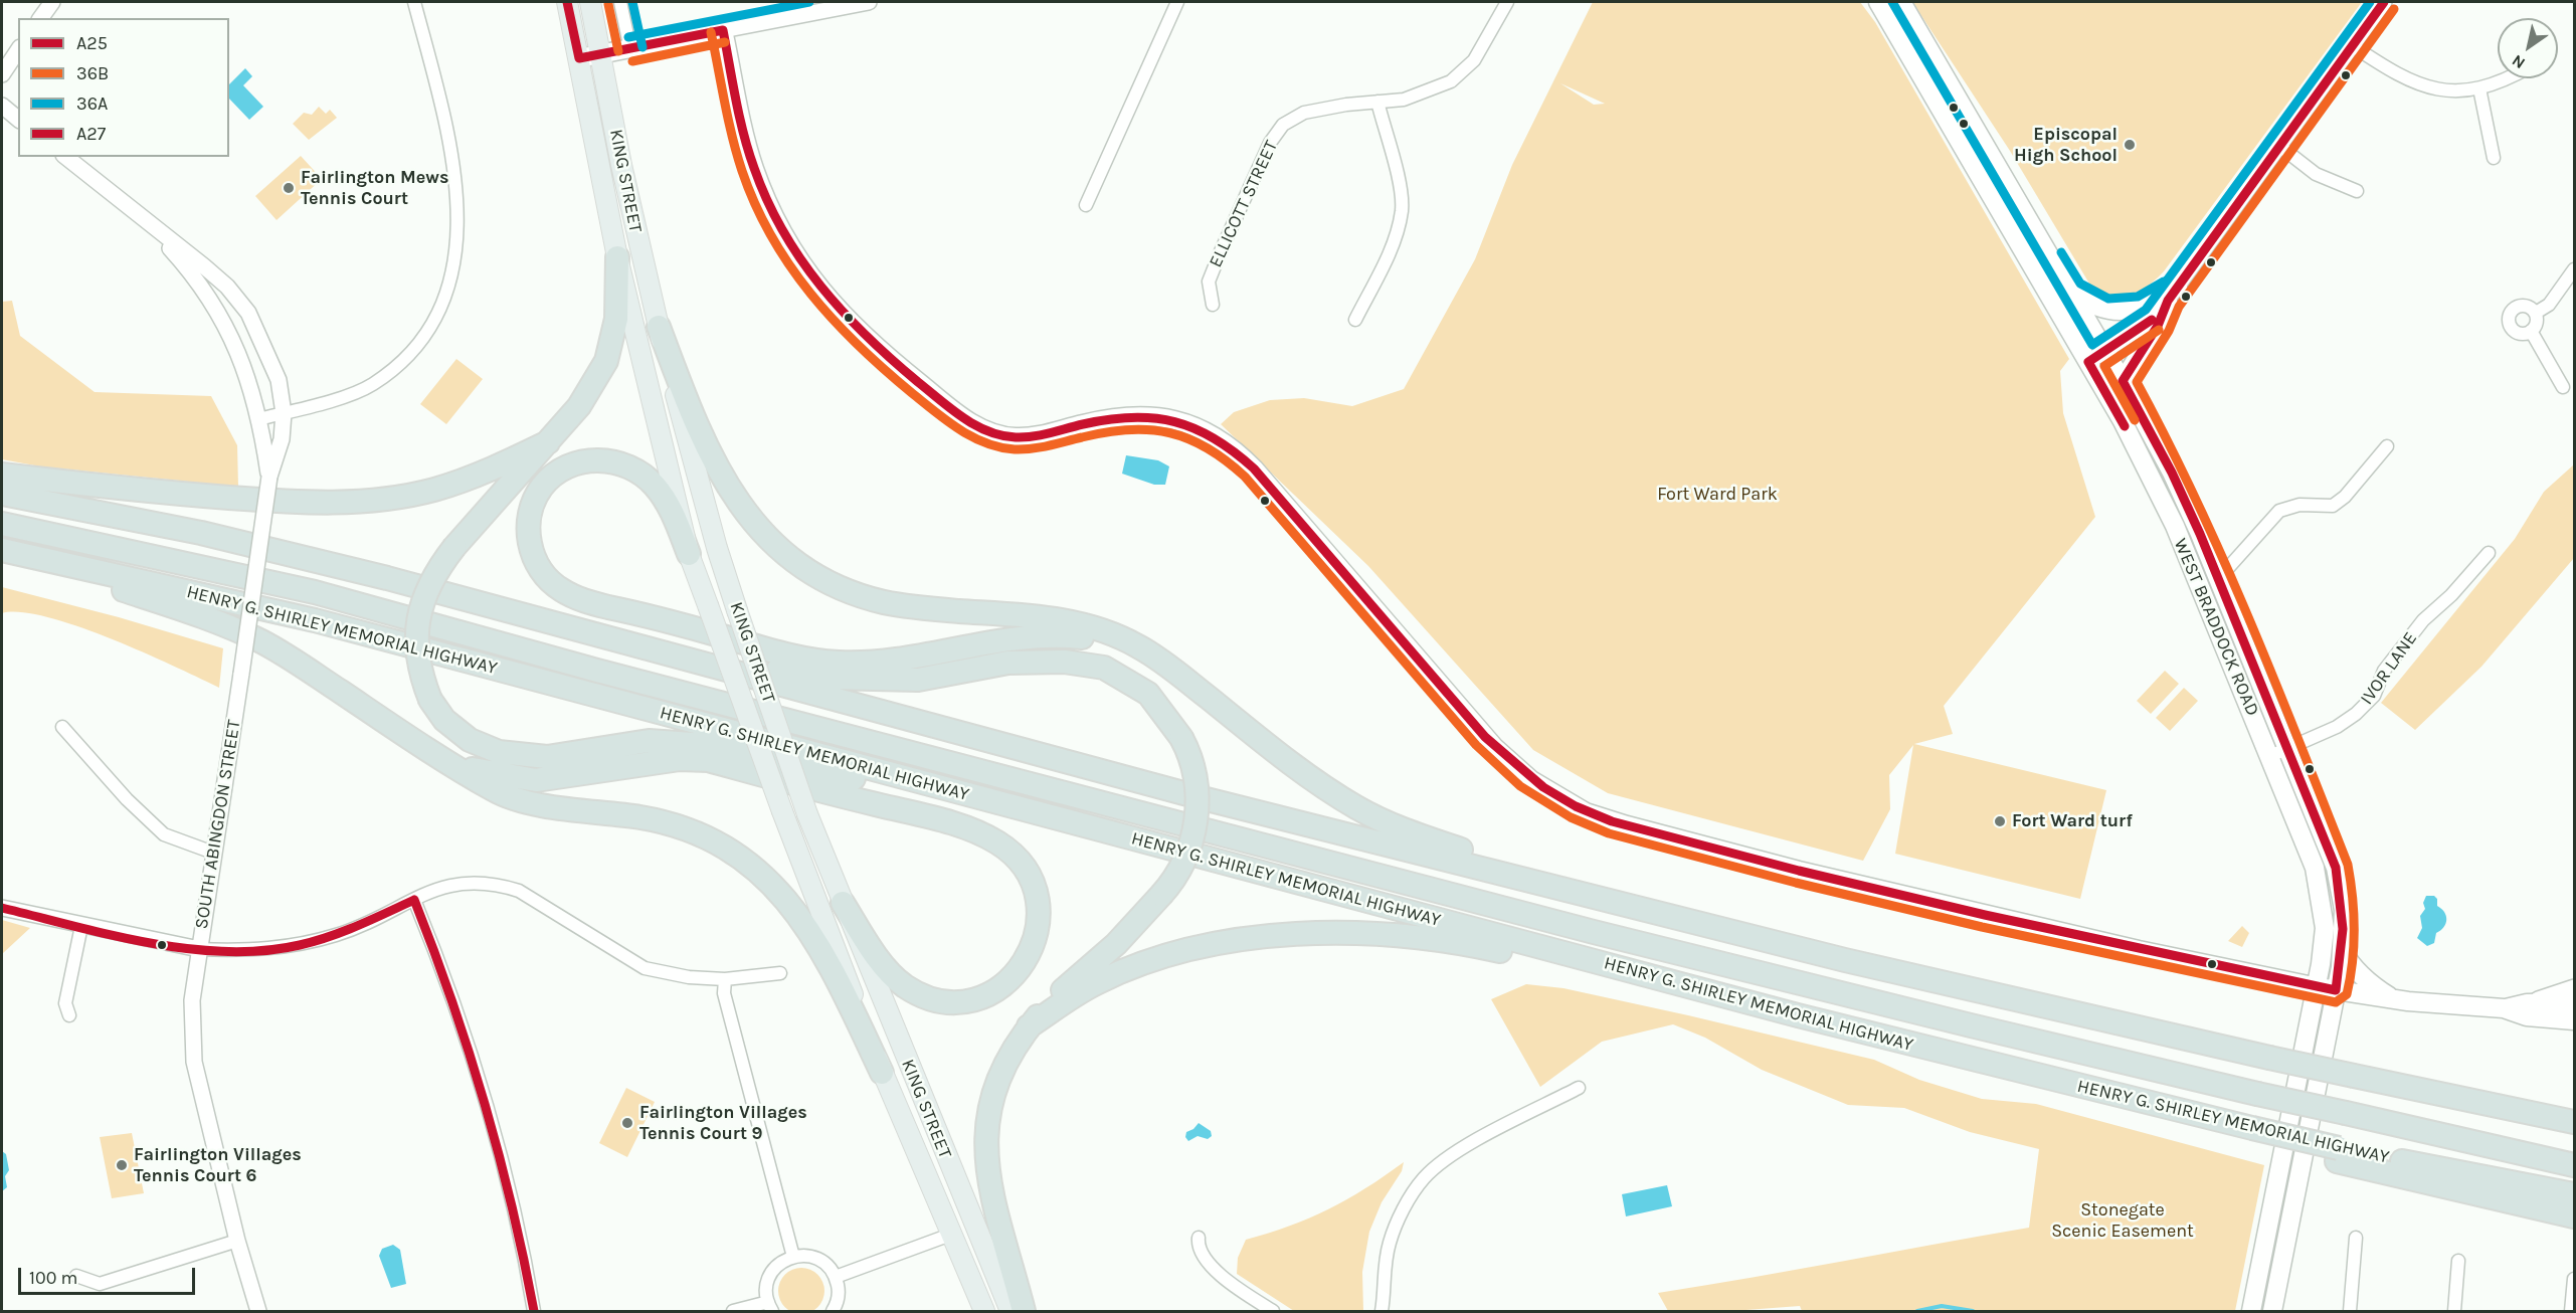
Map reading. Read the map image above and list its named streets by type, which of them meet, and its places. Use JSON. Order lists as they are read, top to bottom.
{
  "streets": {
    "highway": ["HENRY G. SHIRLEY MEMORIAL HIGHWAY"],
    "main road": ["KING STREET", "WEST BRADDOCK ROAD"],
    "street": ["ELLICOTT STREET", "IVOR LANE", "SOUTH ABINGDON STREET"]
  },
  "crossings": [
    ["WEST BRADDOCK ROAD", "IVOR LANE"]
  ],
  "parks": ["Fort Ward Park", "Stonegate Scenic Easement"],
  "places": [
    "Episcopal High School",
    "Fairlington Mews Tennis Court",
    "Fort Ward turf",
    "Fairlington Villages Tennis Court 9",
    "Fairlington Villages Tennis Court 6"
  ],
  "lines": [
    "transit line A25",
    "transit line 36A",
    "transit line 36B",
    "transit line A27"
  ],
  "legend": [
    "A25",
    "36B",
    "36A",
    "A27"
  ],
  "scale_bar": "100 m",
  "north": "bottom left"
}
